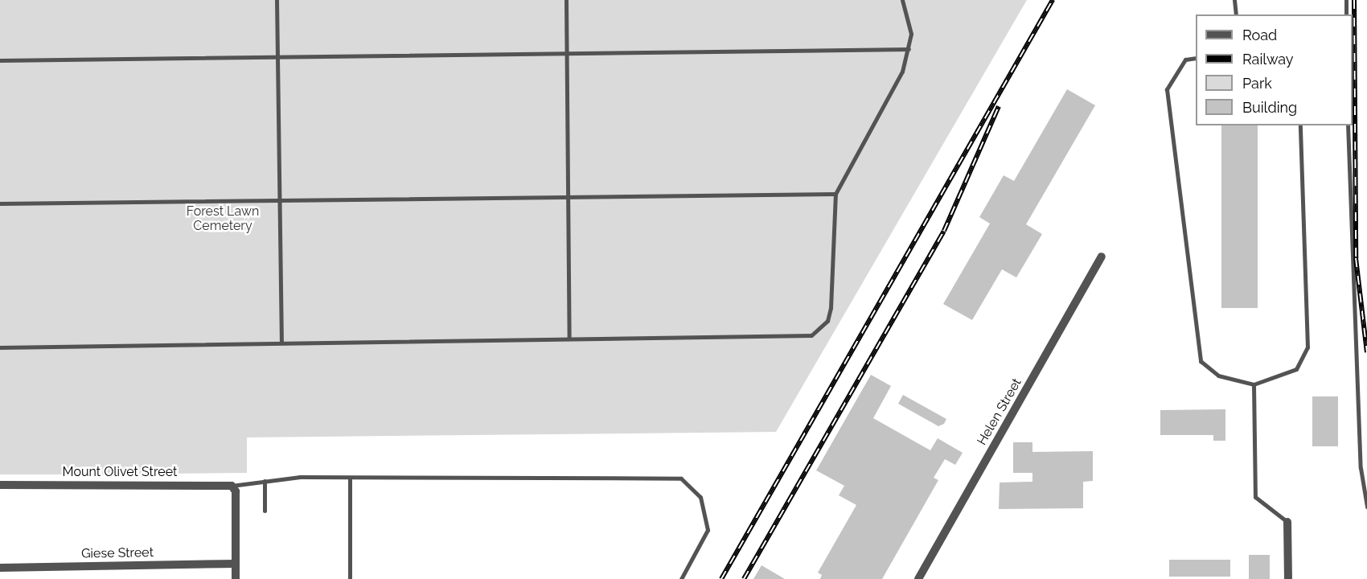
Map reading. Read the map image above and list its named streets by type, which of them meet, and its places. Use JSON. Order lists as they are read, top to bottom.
{
  "streets": {
    "street": ["Helen Street", "Mount Olivet Street", "Giese Street"]
  },
  "parks": ["Forest Lawn Cemetery"],
  "legend": [
    "Road",
    "Railway",
    "Park",
    "Building"
  ]
}
